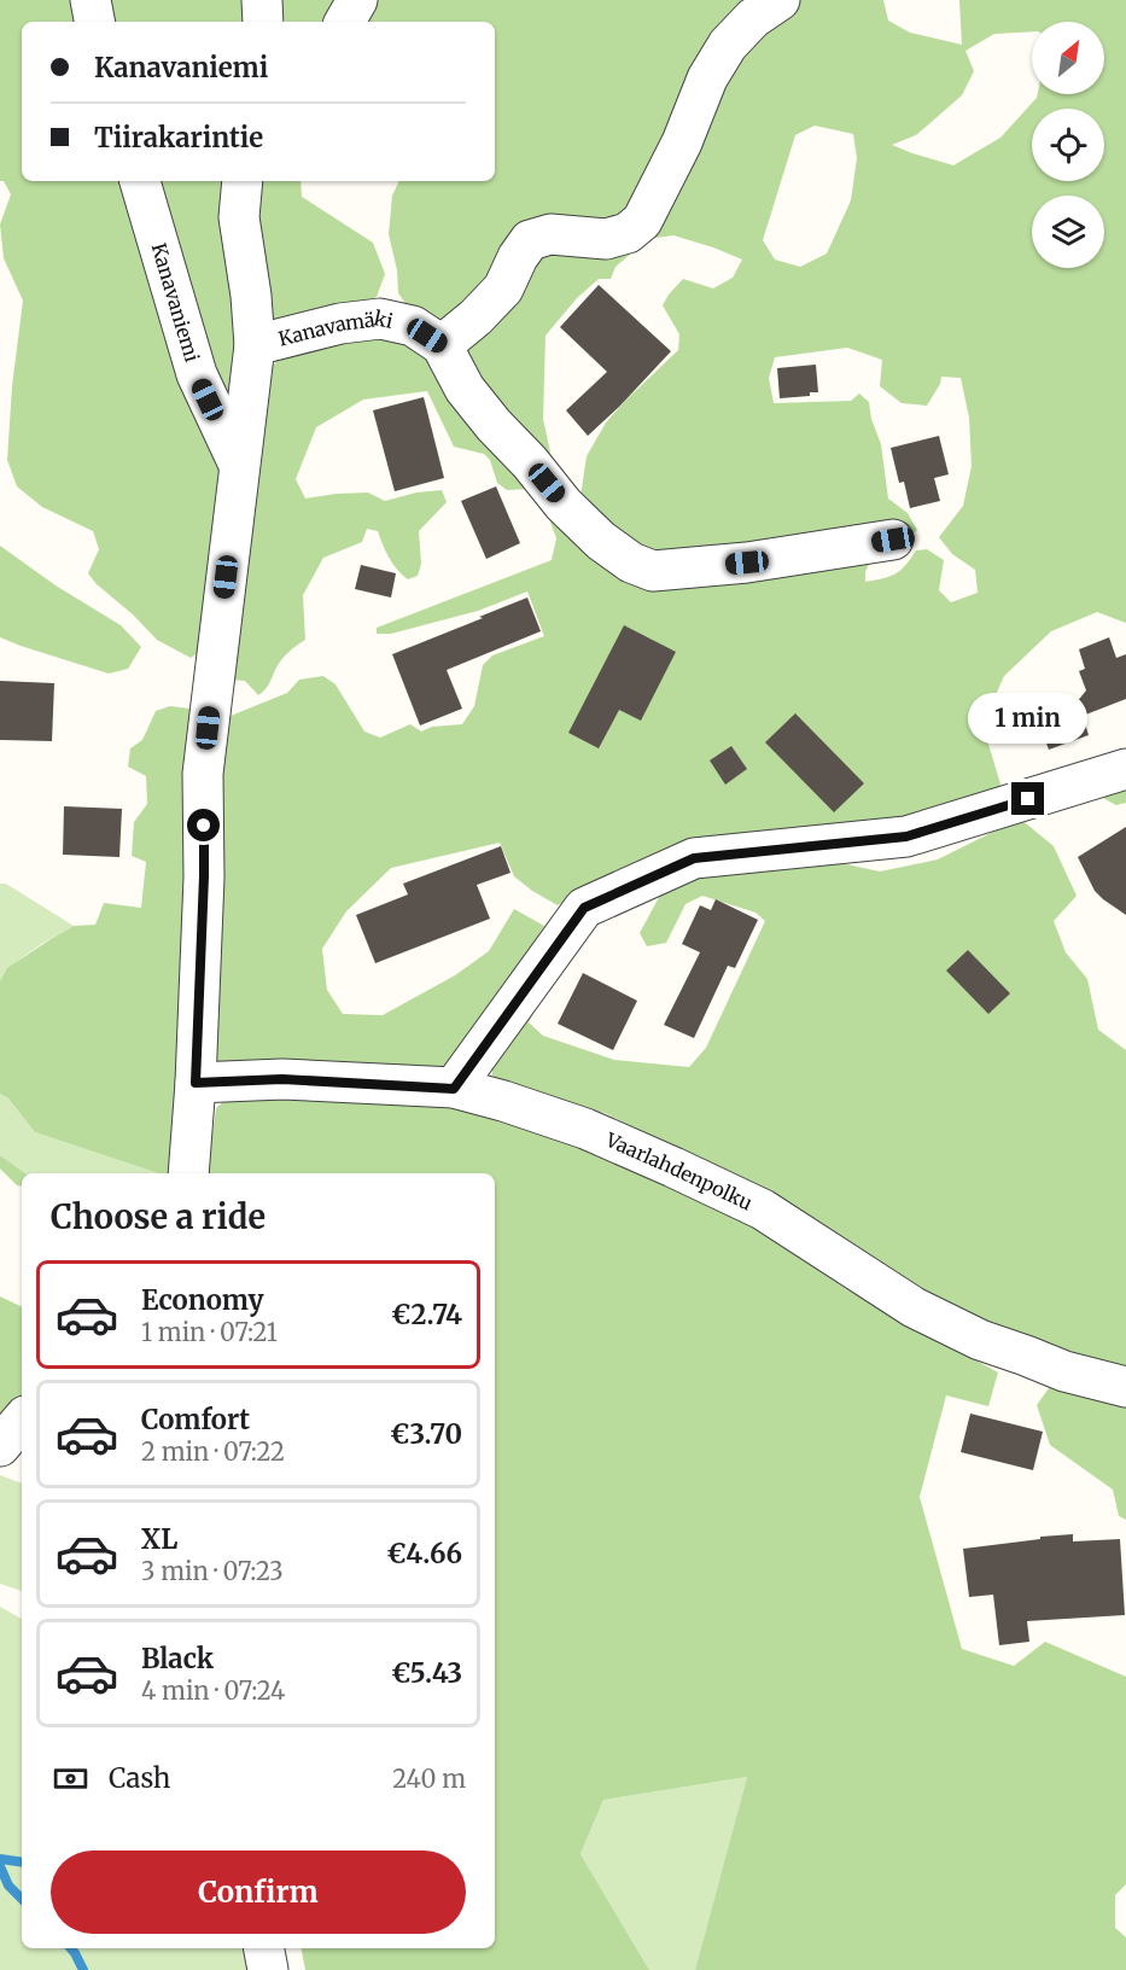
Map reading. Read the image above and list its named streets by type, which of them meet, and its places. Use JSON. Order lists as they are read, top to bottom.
{
  "streets": {
    "street": ["Kanavaniemi", "Kanavamäki", "Vaarlahdenpolku"]
  },
  "north": "top right",
  "page": {
    "banner": ["Kanavaniemi", "Tiirakarintie"],
    "bubble": "1 min",
    "heading": "Choose a ride",
    "list": [
      {
        "name": "Economy",
        "note": "1 min · 07:21",
        "value": "€2.74"
      },
      {
        "name": "Comfort",
        "note": "2 min · 07:22",
        "value": "€3.70"
      },
      {
        "name": "XL",
        "note": "3 min · 07:23",
        "value": "€4.66"
      },
      {
        "name": "Black",
        "note": "4 min · 07:24",
        "value": "€5.43"
      }
    ],
    "pay": ["Cash", "240 m"],
    "buttons": "Confirm"
  }
}
